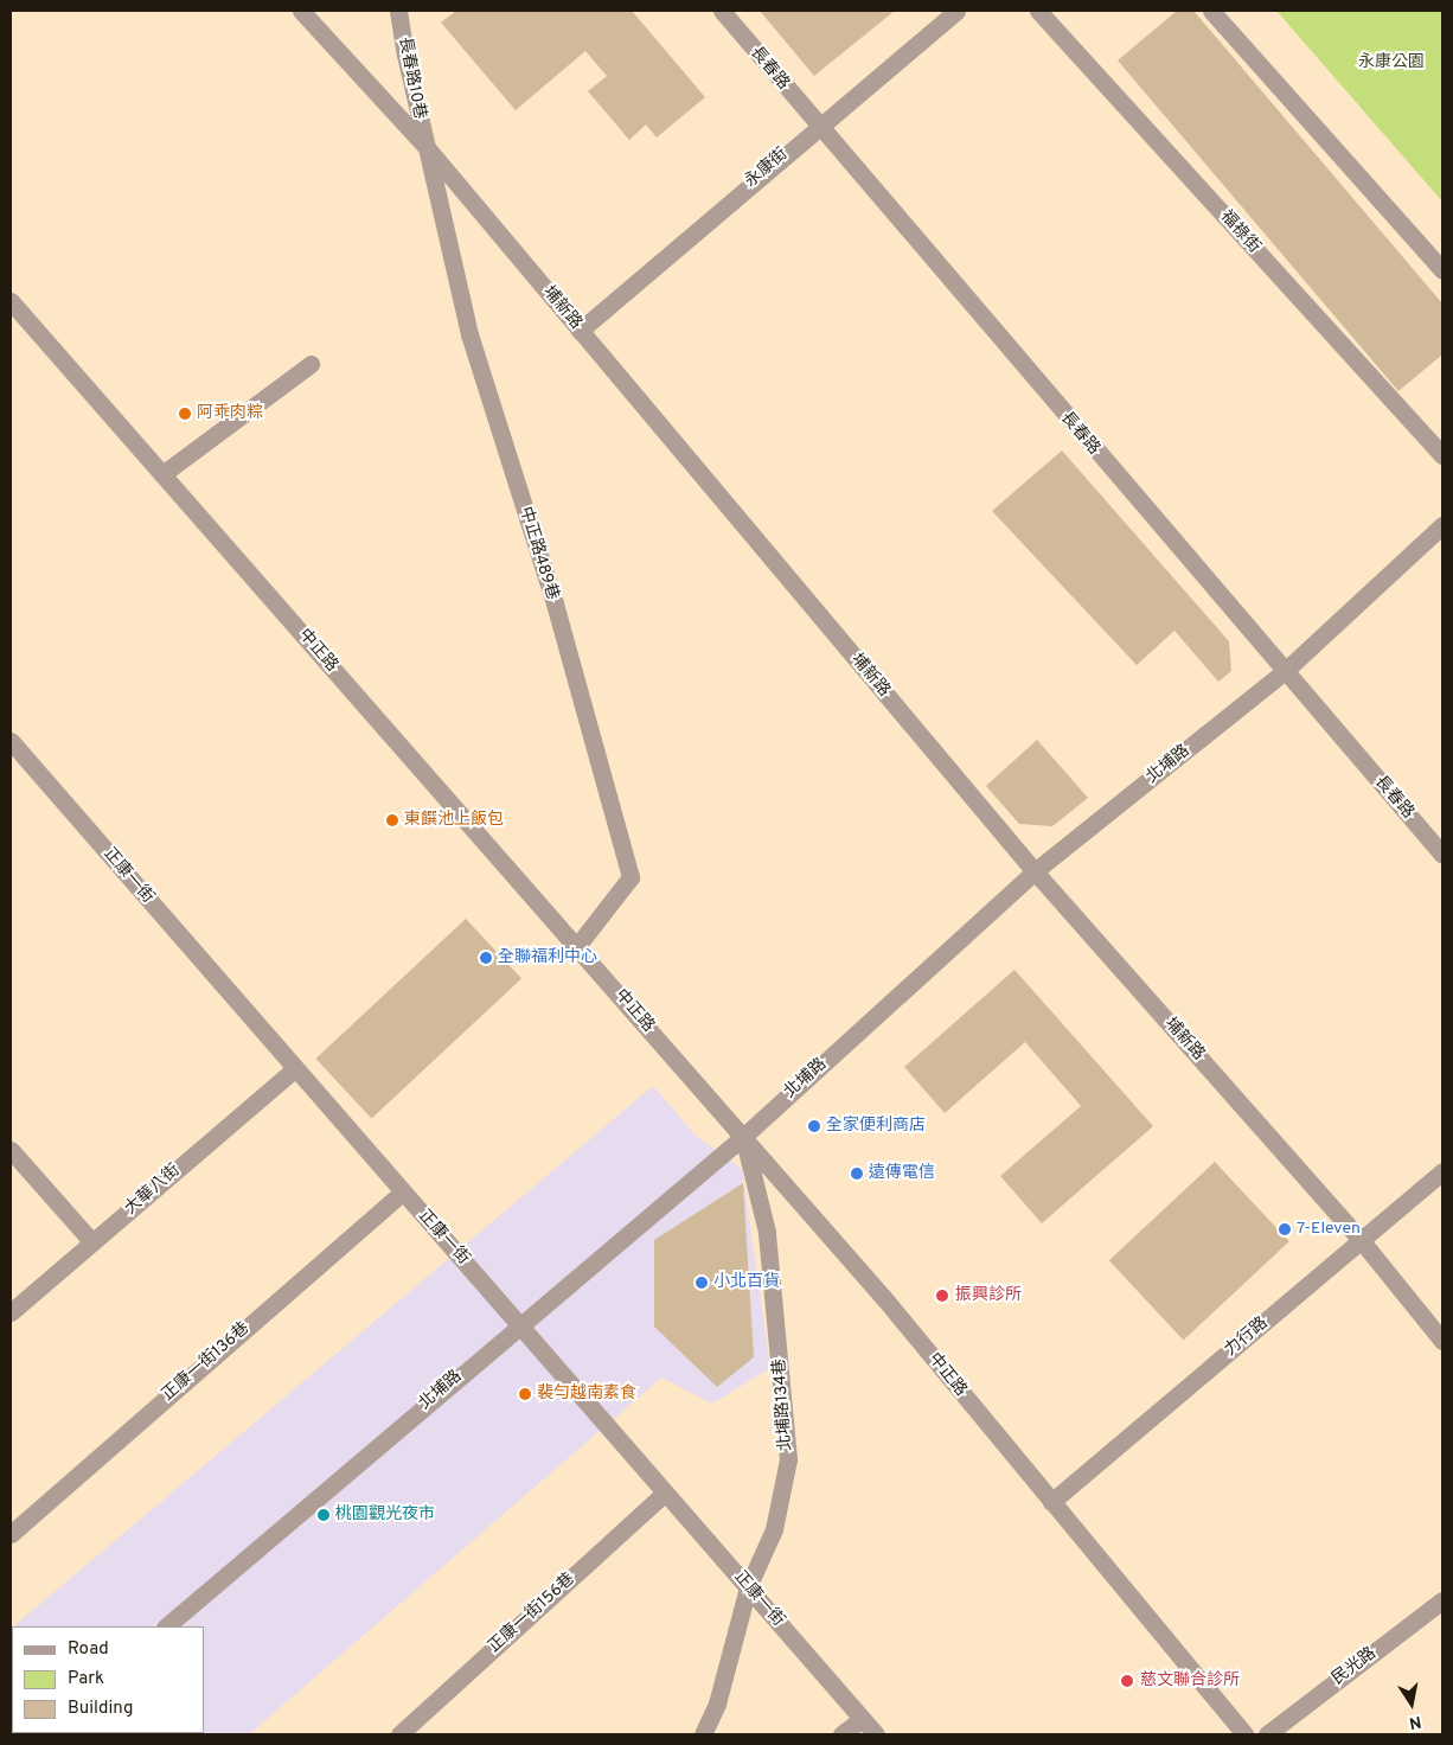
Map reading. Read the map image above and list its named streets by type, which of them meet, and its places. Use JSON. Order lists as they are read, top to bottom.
{
  "streets": {
    "street": [
      "長春路",
      "長春路10巷",
      "永康街",
      "福祿街",
      "埔新路",
      "中正路489巷",
      "中正路",
      "北埔路",
      "正康一街",
      "大華八街",
      "力行路",
      "正康一街136巷",
      "北埔路134巷",
      "正康一街156巷",
      "民光路"
    ]
  },
  "crossings": [
    ["長春路", "永康街"],
    ["長春路", "北埔路"],
    ["長春路10巷", "埔新路"],
    ["長春路10巷", "中正路489巷"],
    ["永康街", "埔新路"],
    ["埔新路", "中正路489巷"],
    ["埔新路", "北埔路"],
    ["埔新路", "力行路"],
    ["中正路489巷", "中正路"],
    ["中正路", "北埔路"],
    ["中正路", "力行路"],
    ["中正路", "北埔路134巷"],
    ["北埔路", "正康一街"],
    ["北埔路", "北埔路134巷"],
    ["正康一街", "大華八街"],
    ["正康一街", "正康一街136巷"],
    ["正康一街", "北埔路134巷"],
    ["正康一街", "正康一街156巷"]
  ],
  "parks": ["永康公園"],
  "places": [
    "阿乖肉粽",
    "東饌池上飯包",
    "全聯福利中心",
    "全家便利商店",
    "遠傳電信",
    "7-Eleven",
    "小北百貨",
    "振興診所",
    "裴勻越南素食",
    "桃園觀光夜市",
    "慈文聯合診所"
  ],
  "legend": ["Road", "Park", "Building"],
  "north": "bottom"
}
